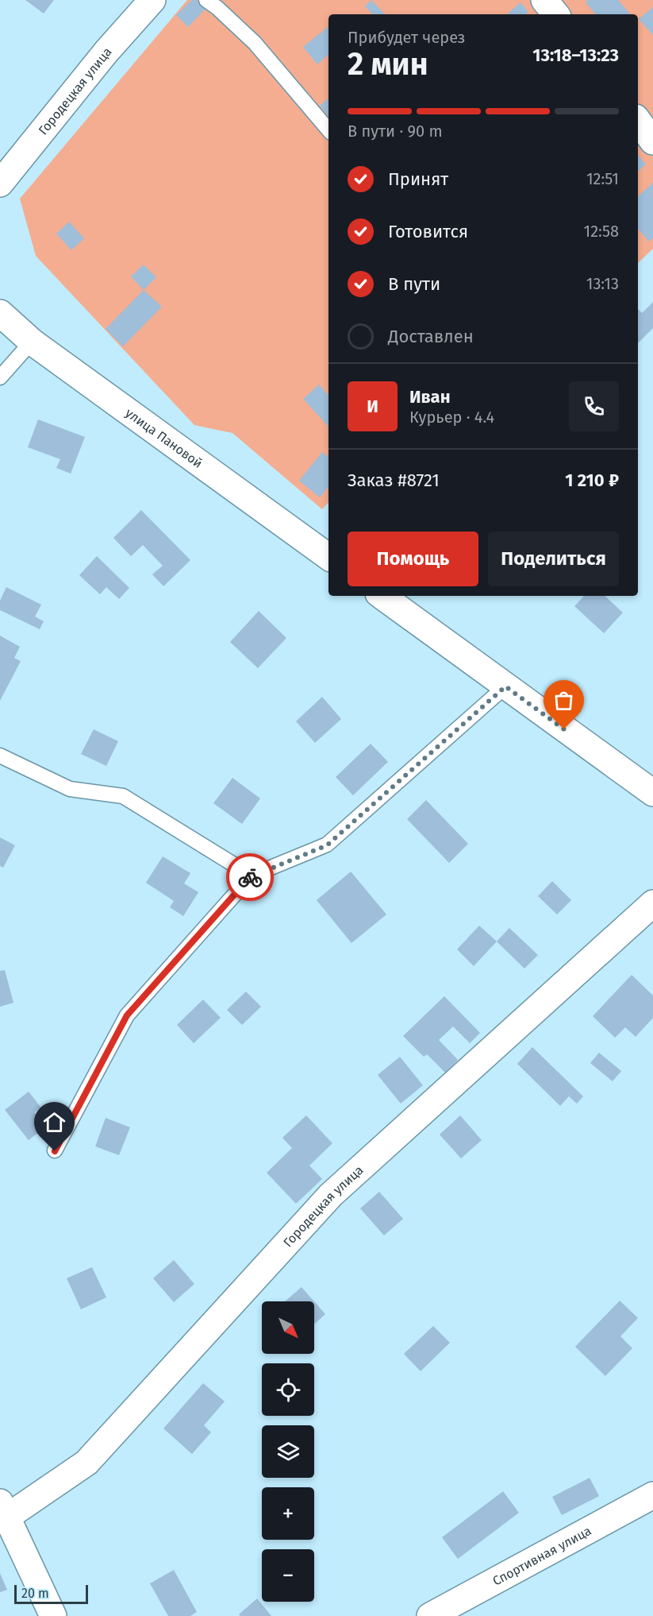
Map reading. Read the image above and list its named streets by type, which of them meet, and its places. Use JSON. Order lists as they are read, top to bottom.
{
  "streets": {
    "street": ["Городецкая улица", "улица Пановой", "Спортивная улица"]
  },
  "scale_bar": "20 m",
  "north": "bottom right",
  "page": {
    "heading": ["2 мин", "Прибудет через", "13:18–13:23"],
    "panel": [
      "Иван",
      "Курьер · 4.4",
      "Заказ #8721",
      "1 210 ₽"
    ],
    "bar": "В пути · 90 m",
    "list": [
      ["Принят", "12:51"],
      ["Готовится", "12:58"],
      ["В пути", "13:13"],
      "Доставлен"
    ],
    "round": "И",
    "buttons": ["Помощь", "Поделиться"],
    "map_buttons": ["+", "−"],
    "scale": "20 m"
  }
}
